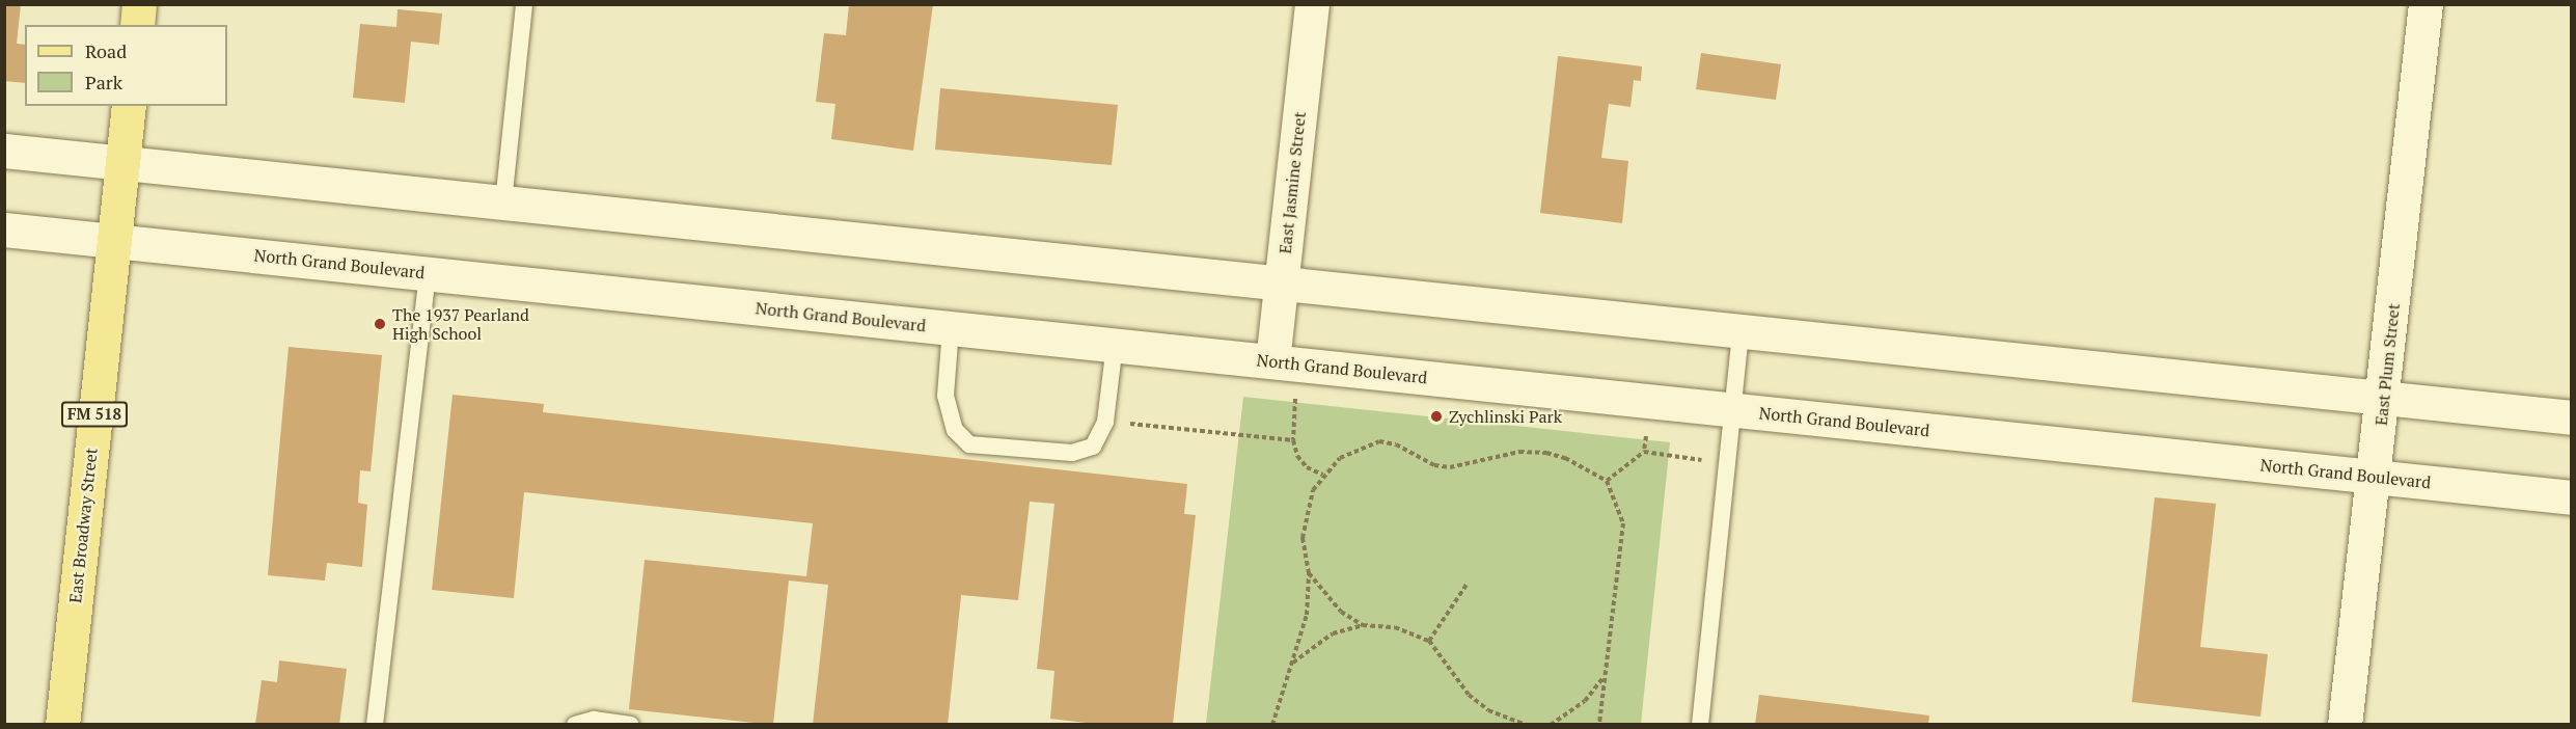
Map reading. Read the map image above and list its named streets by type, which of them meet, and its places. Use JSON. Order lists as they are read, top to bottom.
{
  "streets": {
    "main road": ["FM 518", "East Broadway Street"],
    "street": ["East Jasmine Street", "North Grand Boulevard", "East Plum Street"]
  },
  "crossings": [
    ["East Jasmine Street", "North Grand Boulevard"],
    ["North Grand Boulevard", "East Plum Street"],
    ["North Grand Boulevard", "East Broadway Street"]
  ],
  "places": ["The 1937 Pearland High School", "Zychlinski Park"],
  "legend": ["Road", "Park"]
}
